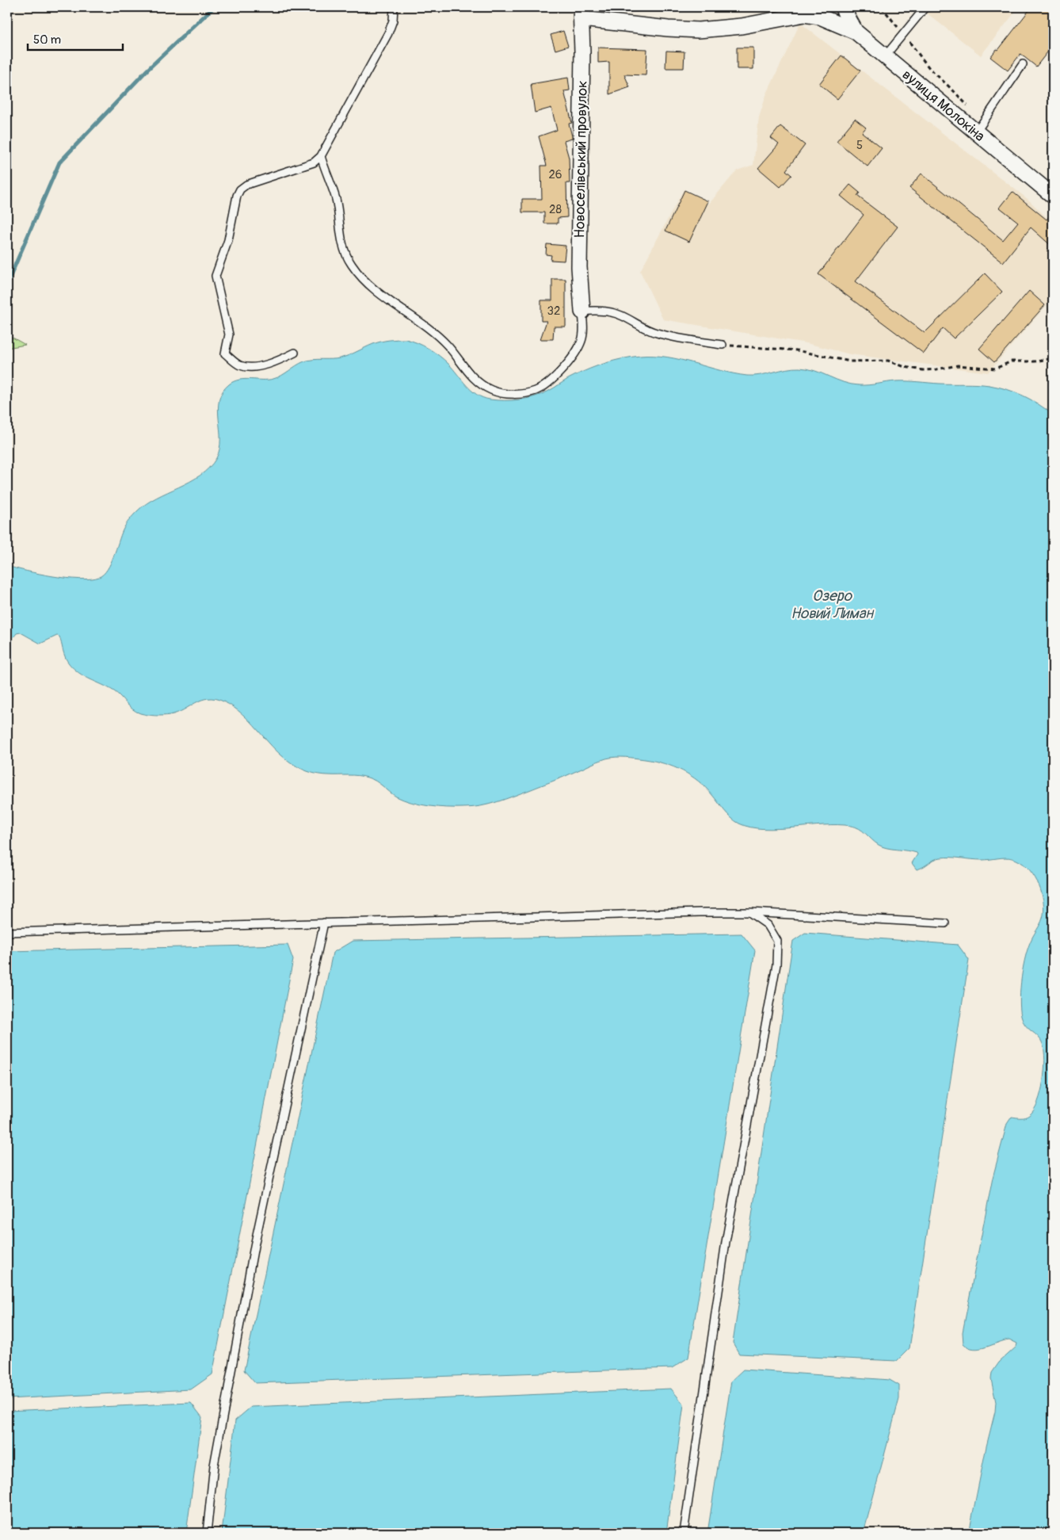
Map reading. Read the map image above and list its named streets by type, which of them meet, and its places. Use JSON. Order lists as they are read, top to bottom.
{
  "streets": {
    "street": ["вулиця Молокіна", "Новоселівський провулок"]
  },
  "water": ["Озеро Новий Лиман"],
  "house_numbers": [
    "5",
    "26",
    "28",
    "32"
  ],
  "scale_bar": "50 m"
}
